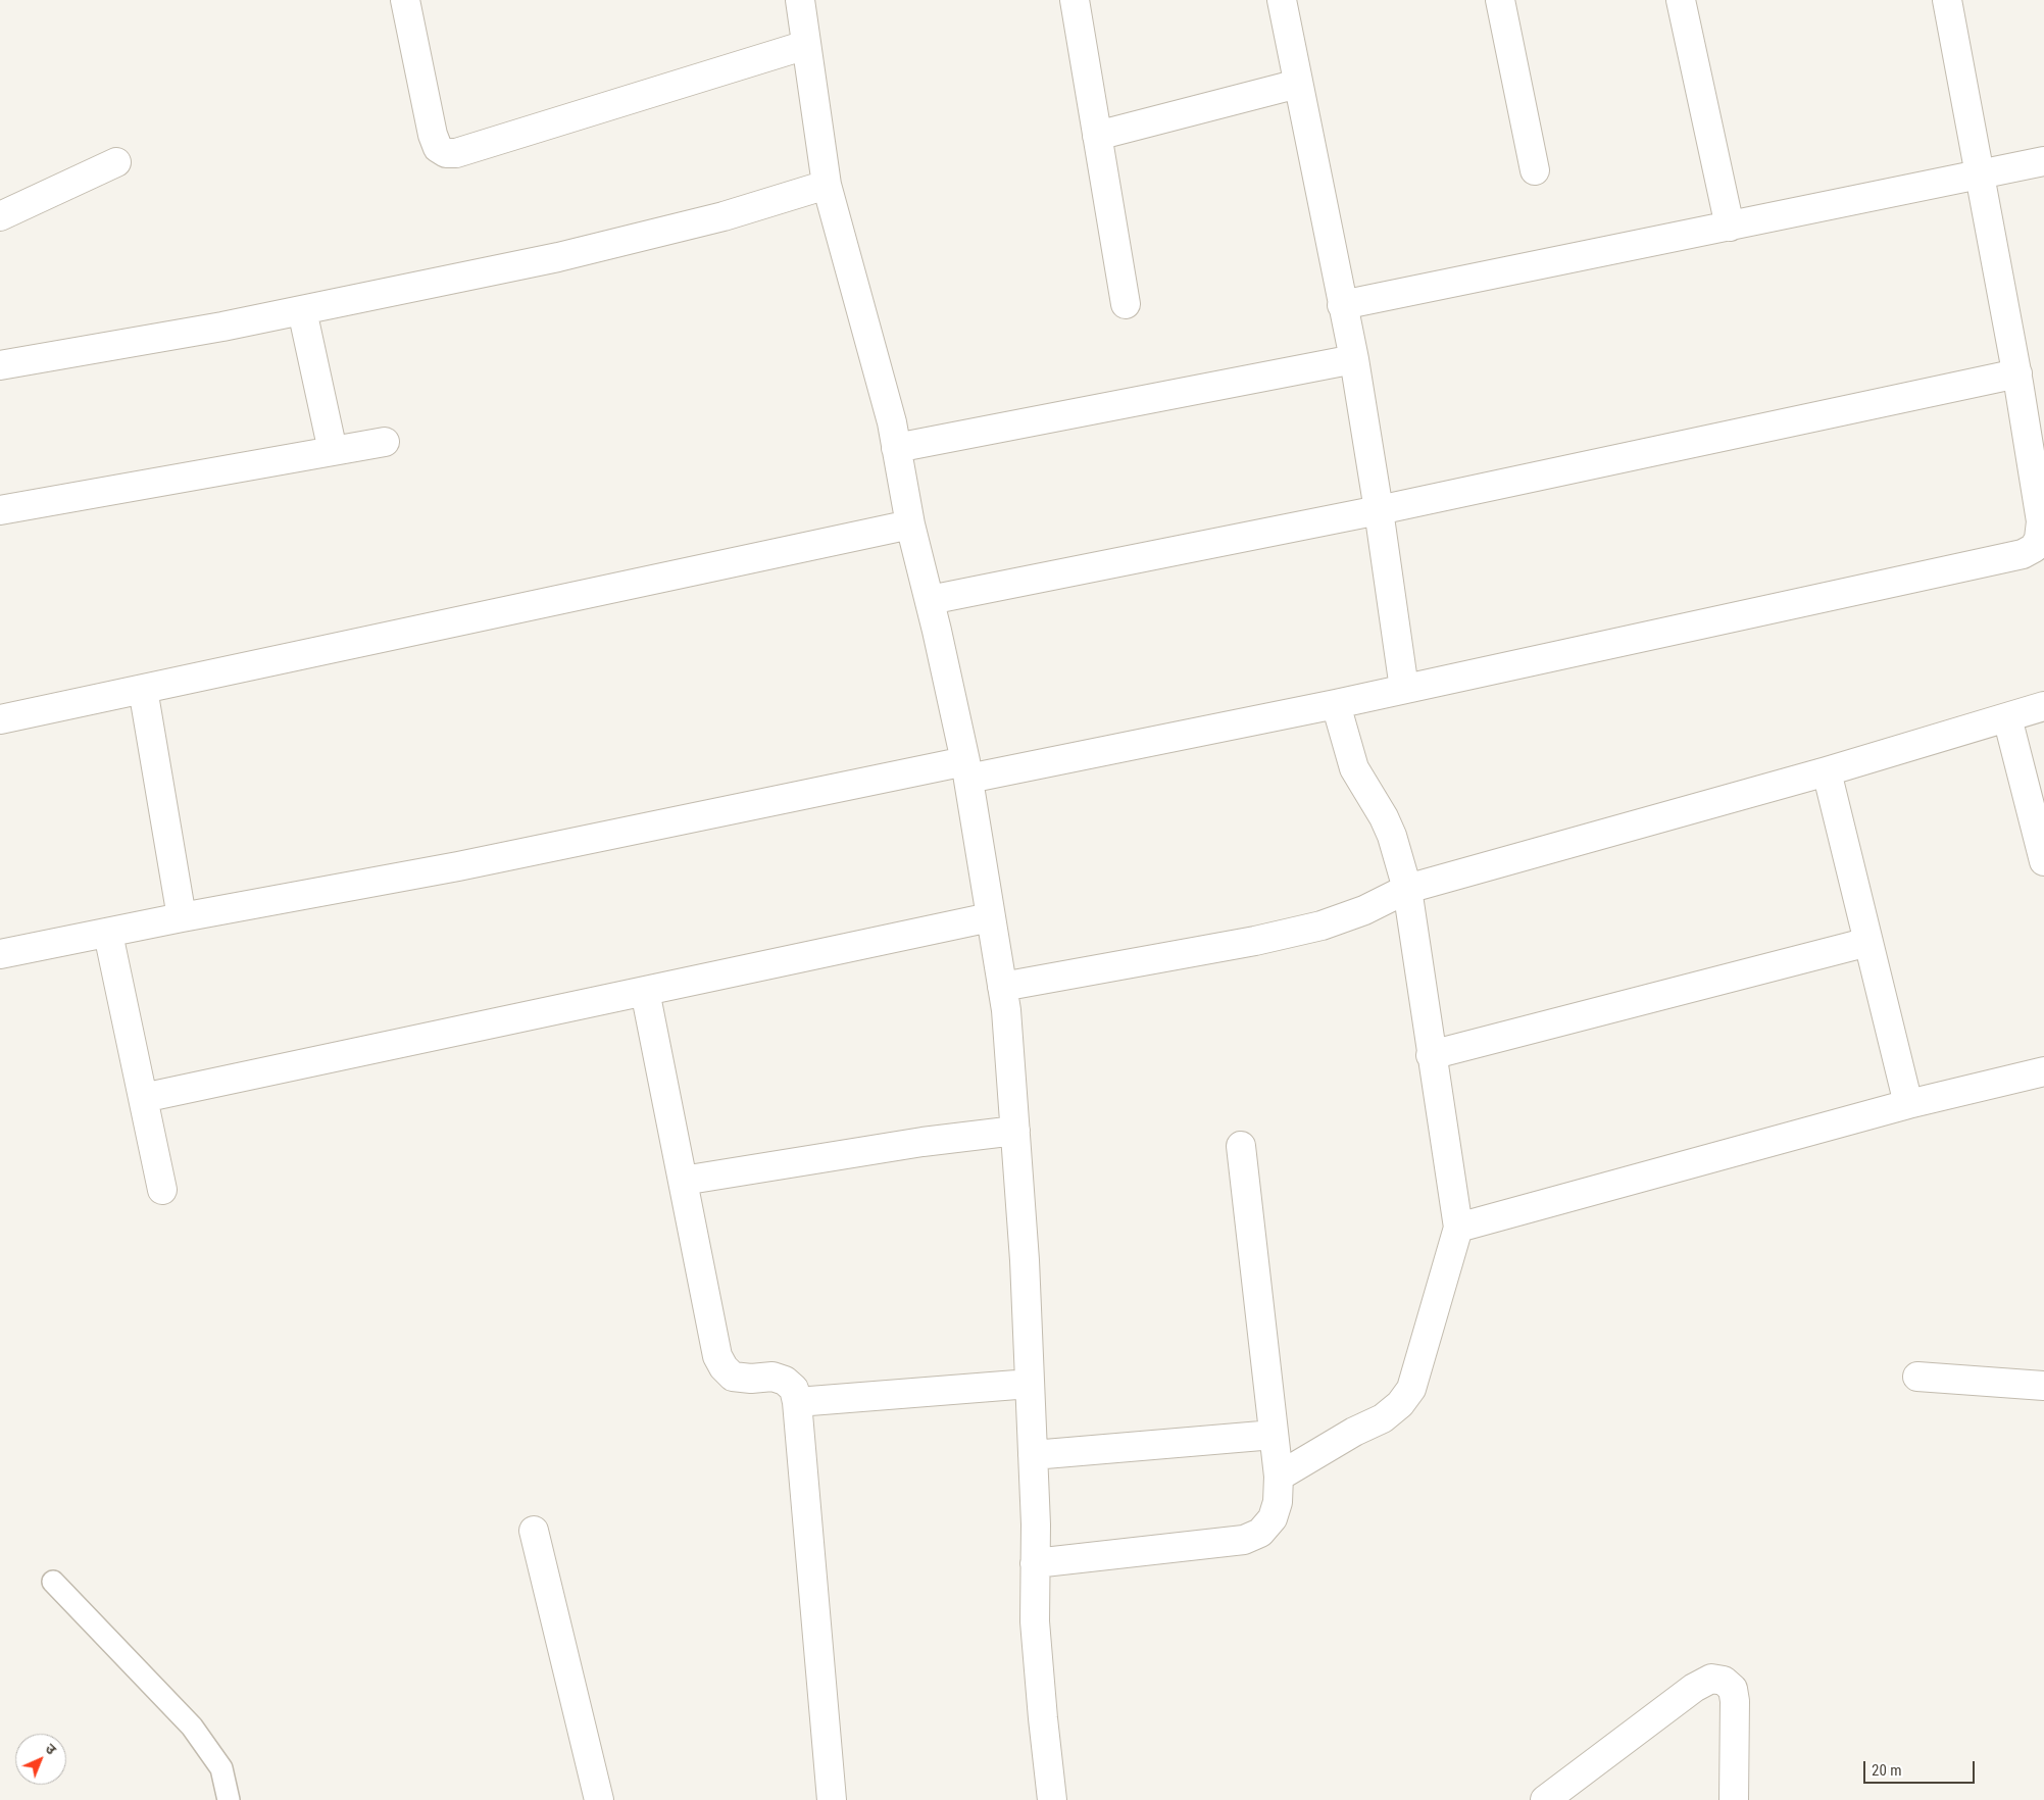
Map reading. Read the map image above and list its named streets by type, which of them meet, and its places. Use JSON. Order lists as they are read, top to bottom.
{
  "scale_bar": "20 m",
  "north": "top right"
}
